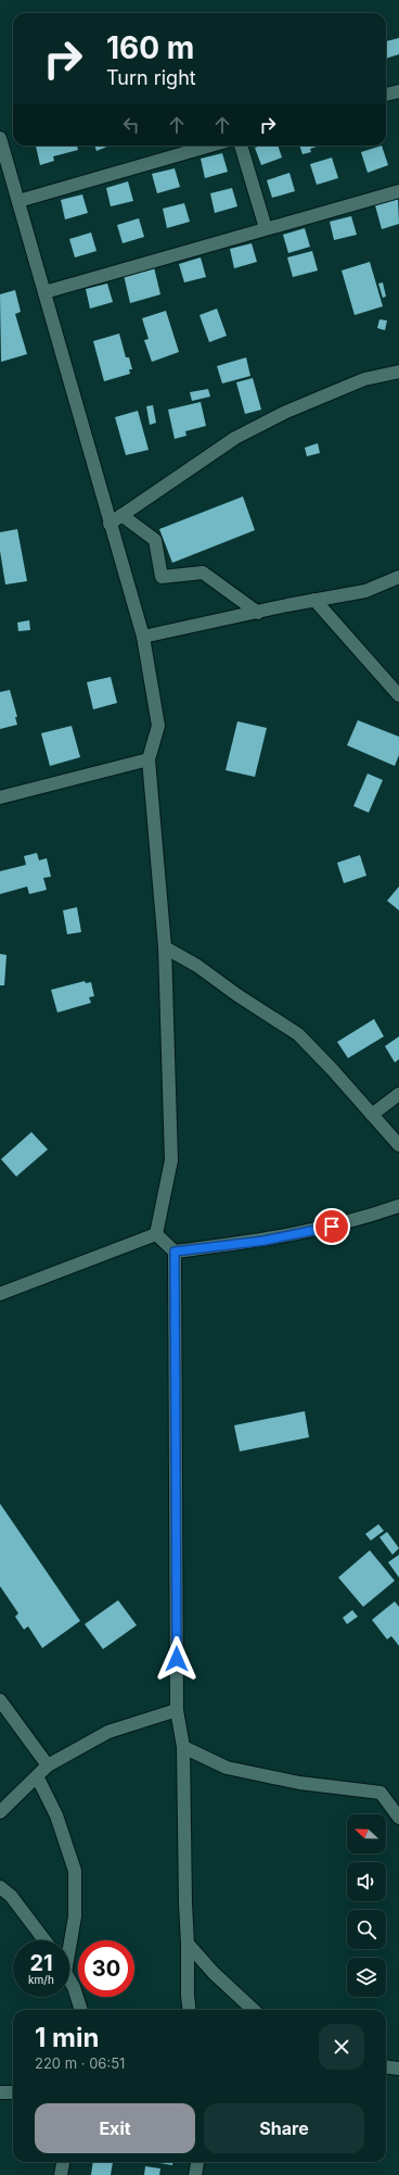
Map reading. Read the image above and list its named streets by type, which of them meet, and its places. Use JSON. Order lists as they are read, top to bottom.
{
  "north": "left",
  "page": {
    "turn": ["160 m", "Turn right"],
    "speed": "21 km/h",
    "limit": "30",
    "heading": ["1 min", "220 m · 06:51"],
    "buttons": ["Exit", "Share"]
  }
}
